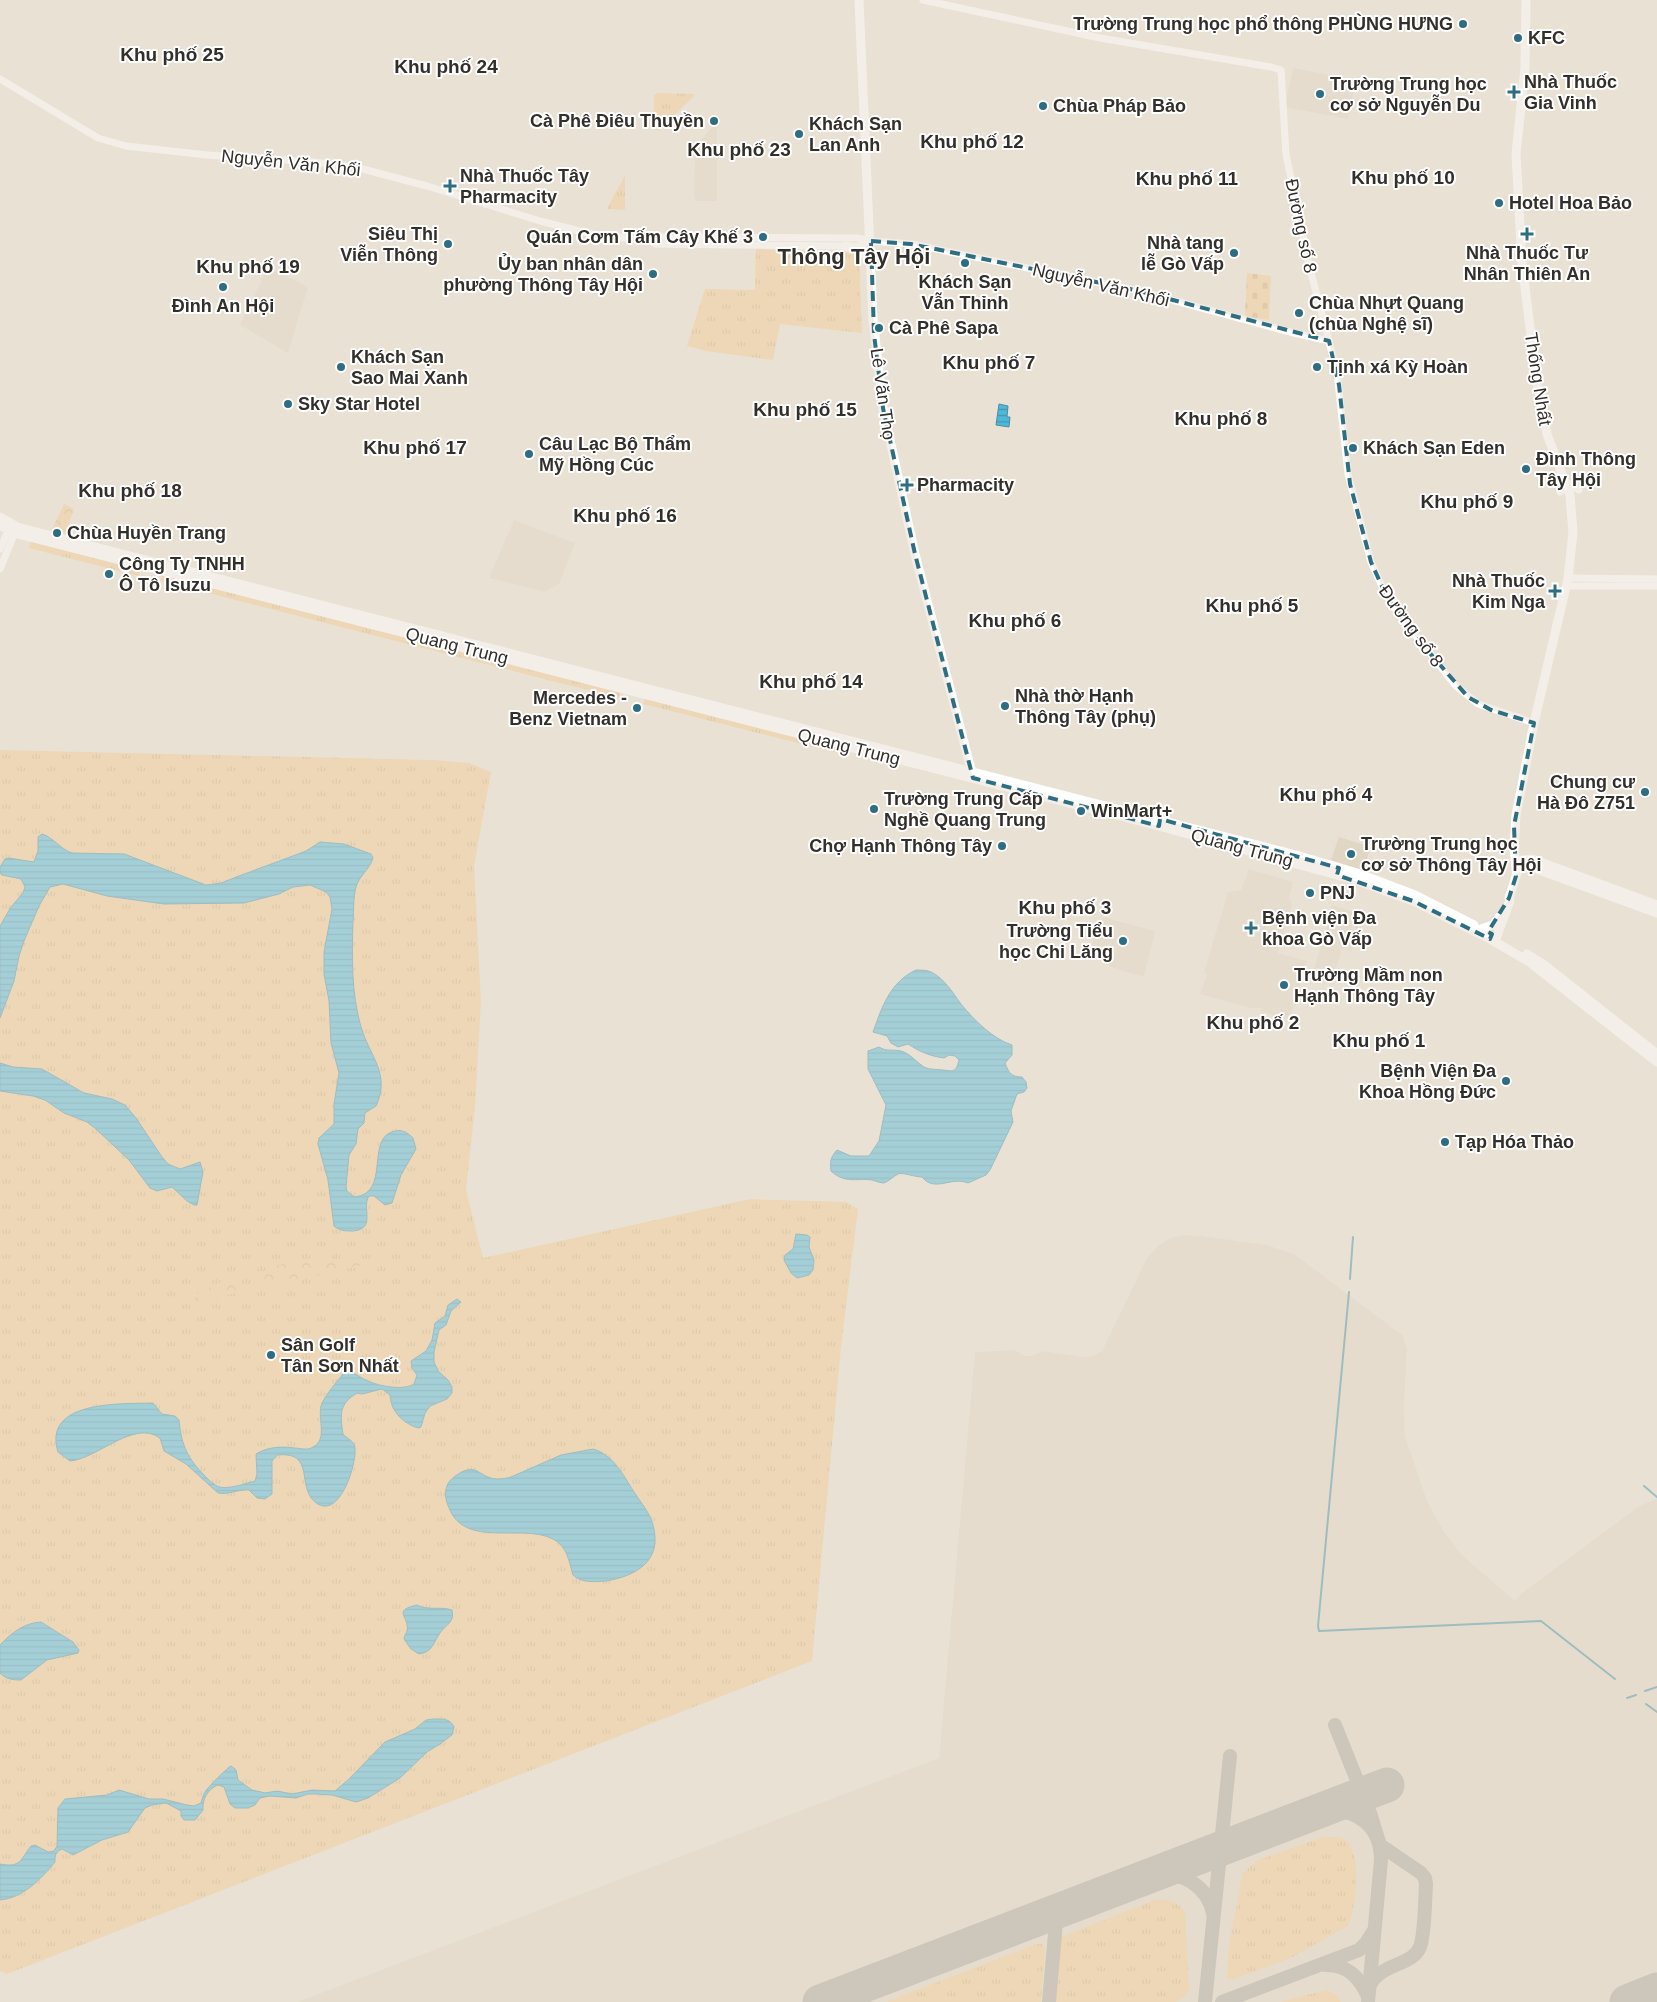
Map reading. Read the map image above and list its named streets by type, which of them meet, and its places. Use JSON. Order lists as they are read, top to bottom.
{
  "streets": {
    "main road": ["Thống Nhất", "Lê Văn Thọ", "Quang Trung"],
    "street": ["Nguyễn Văn Khối", "Đường số 8"]
  },
  "crossings": [
    ["Nguyễn Văn Khối", "Đường số 8"],
    ["Nguyễn Văn Khối", "Lê Văn Thọ"],
    ["Đường số 8", "Thống Nhất"],
    ["Thống Nhất", "Quang Trung"],
    ["Lê Văn Thọ", "Quang Trung"]
  ],
  "districts": [
    "Khu phố 25",
    "Khu phố 24",
    "Khu phố 12",
    "Khu phố 23",
    "Khu phố 10",
    "Khu phố 11",
    "Thông Tây Hội",
    "Khu phố 19",
    "Khu phố 7",
    "Khu phố 15",
    "Khu phố 8",
    "Khu phố 17",
    "Khu phố 18",
    "Khu phố 9",
    "Khu phố 16",
    "Khu phố 5",
    "Khu phố 6",
    "Khu phố 14",
    "Khu phố 4",
    "Khu phố 3",
    "Khu phố 2",
    "Khu phố 1"
  ],
  "places": {
    "other": [
      "Trường Trung học phổ thông PHÙNG HƯNG",
      "KFC",
      "Trường Trung học cơ sở Nguyễn Du",
      "Chùa Pháp Bảo",
      "Cà Phê Điêu Thuyền",
      "Khách Sạn Lan Anh",
      "Hotel Hoa Bảo",
      "Quán Cơm Tấm Cây Khế 3",
      "Siêu Thị Viễn Thông",
      "Nhà tang lễ Gò Vấp",
      "Khách Sạn Vẫn Thỉnh",
      "Ủy ban nhân dân phường Thông Tây Hội",
      "Đình An Hội",
      "Chùa Nhựt Quang (chùa Nghệ sĩ)",
      "Cà Phê Sapa",
      "Khách Sạn Sao Mai Xanh",
      "Tịnh xá Kỳ Hoàn",
      "Sky Star Hotel",
      "Khách Sạn Eden",
      "Câu Lạc Bộ Thẩm Mỹ Hồng Cúc",
      "Đình Thông Tây Hội",
      "Chùa Huyền Trang",
      "Công Ty TNHH Ô Tô Isuzu",
      "Nhà thờ Hạnh Thông Tây (phụ)",
      "Mercedes - Benz Vietnam",
      "Chung cư Hà Đô Z751",
      "Trường Trung Cấp Nghề Quang Trung",
      "WinMart+",
      "Chợ Hạnh Thông Tây",
      "Trường Trung học cơ sở Thông Tây Hội",
      "PNJ",
      "Trường Tiểu học Chi Lăng",
      "Trường Mầm non Hạnh Thông Tây",
      "Bệnh Viện Đa Khoa Hồng Đức",
      "Tạp Hóa Thảo",
      "Sân Golf Tân Sơn Nhất"
    ],
    "health": [
      "Nhà Thuốc Gia Vinh",
      "Nhà Thuốc Tây Pharmacity",
      "Nhà Thuốc Tư Nhân Thiên An",
      "Pharmacity",
      "Nhà Thuốc Kim Nga",
      "Bệnh viện Đa khoa Gò Vấp"
    ]
  }
}
